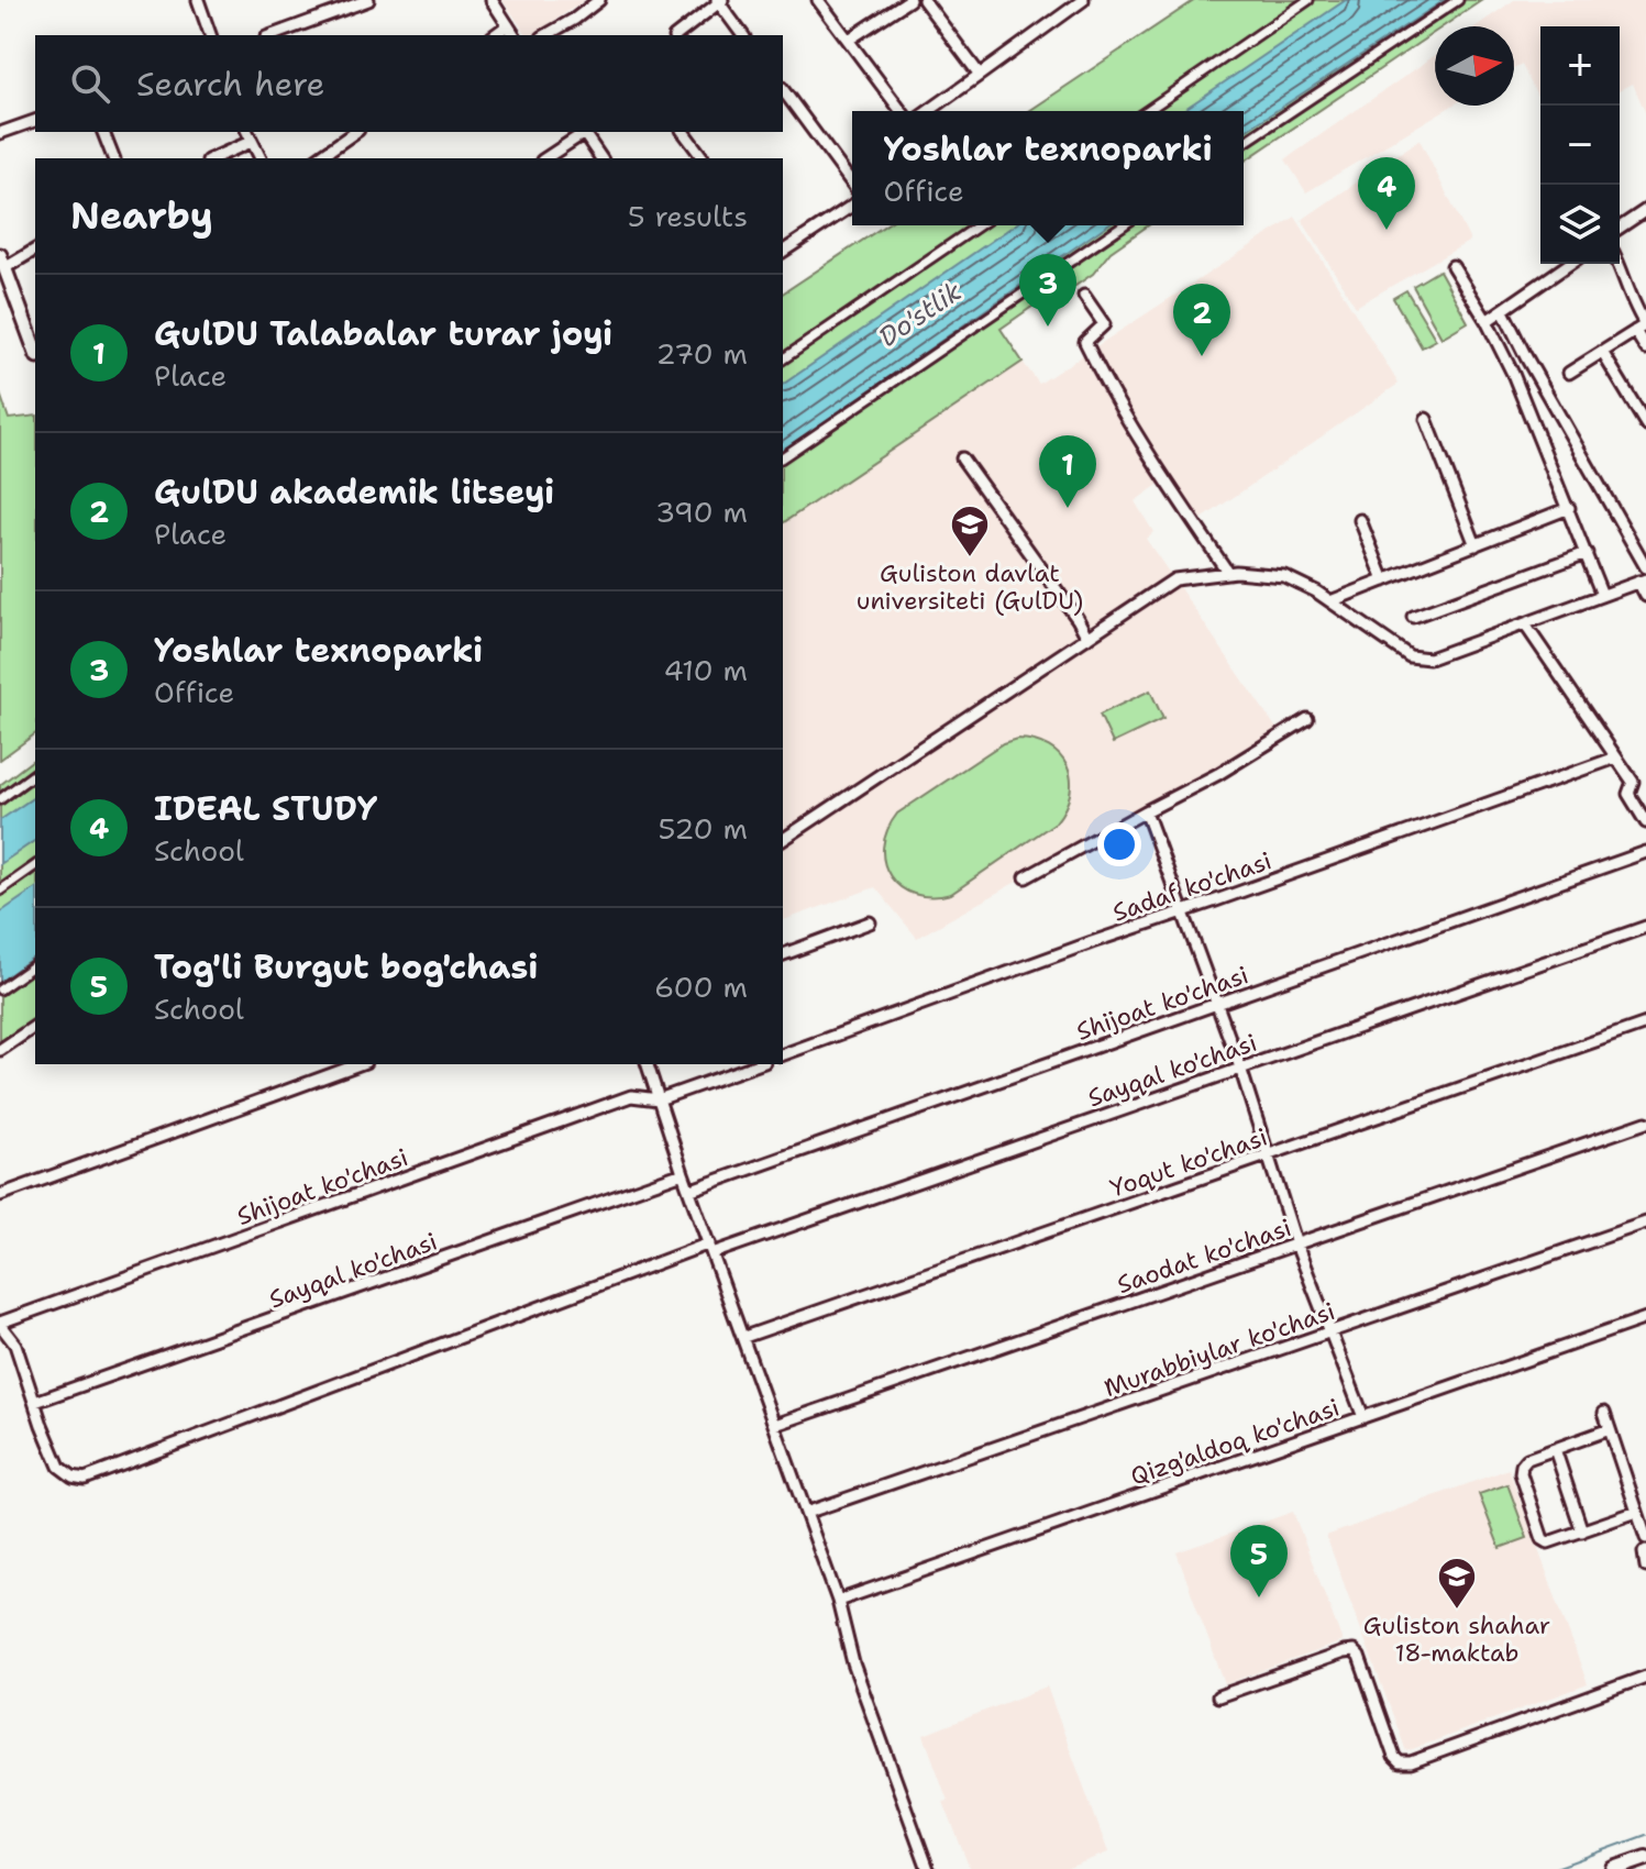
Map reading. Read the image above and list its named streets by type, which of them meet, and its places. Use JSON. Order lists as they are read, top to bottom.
{
  "streets": {
    "street": [
      "Sadaf ko'chasi",
      "Shijoat ko'chasi",
      "Sayqal ko'chasi",
      "Yoqut ko'chasi",
      "Saodat ko'chasi",
      "Murabbiylar ko'chasi",
      "Qizg'aldoq ko'chasi"
    ]
  },
  "water": ["Do'stlik"],
  "places": {
    "school or university": ["Guliston davlat universiteti (GulDU)", "Guliston shahar 18-maktab"]
  },
  "north": "right",
  "page": {
    "map_buttons": ["+", "−"],
    "search": "Search here",
    "popup": ["Yoshlar texnoparki", "Office"],
    "pins": [
      "4",
      "3",
      "2",
      "1",
      "5"
    ],
    "heading": ["Nearby", "5 results"],
    "list": [
      {
        "mark": "1",
        "name": "GulDU Talabalar turar joyi",
        "note": "Place",
        "value": "270 m"
      },
      {
        "mark": "2",
        "name": "GulDU akademik litseyi",
        "note": "Place",
        "value": "390 m"
      },
      {
        "mark": "3",
        "name": "Yoshlar texnoparki",
        "note": "Office",
        "value": "410 m"
      },
      {
        "mark": "4",
        "name": "IDEAL STUDY",
        "note": "School",
        "value": "520 m"
      },
      {
        "mark": "5",
        "name": "Tog'li Burgut bog'chasi",
        "note": "School",
        "value": "600 m"
      }
    ]
  }
}
